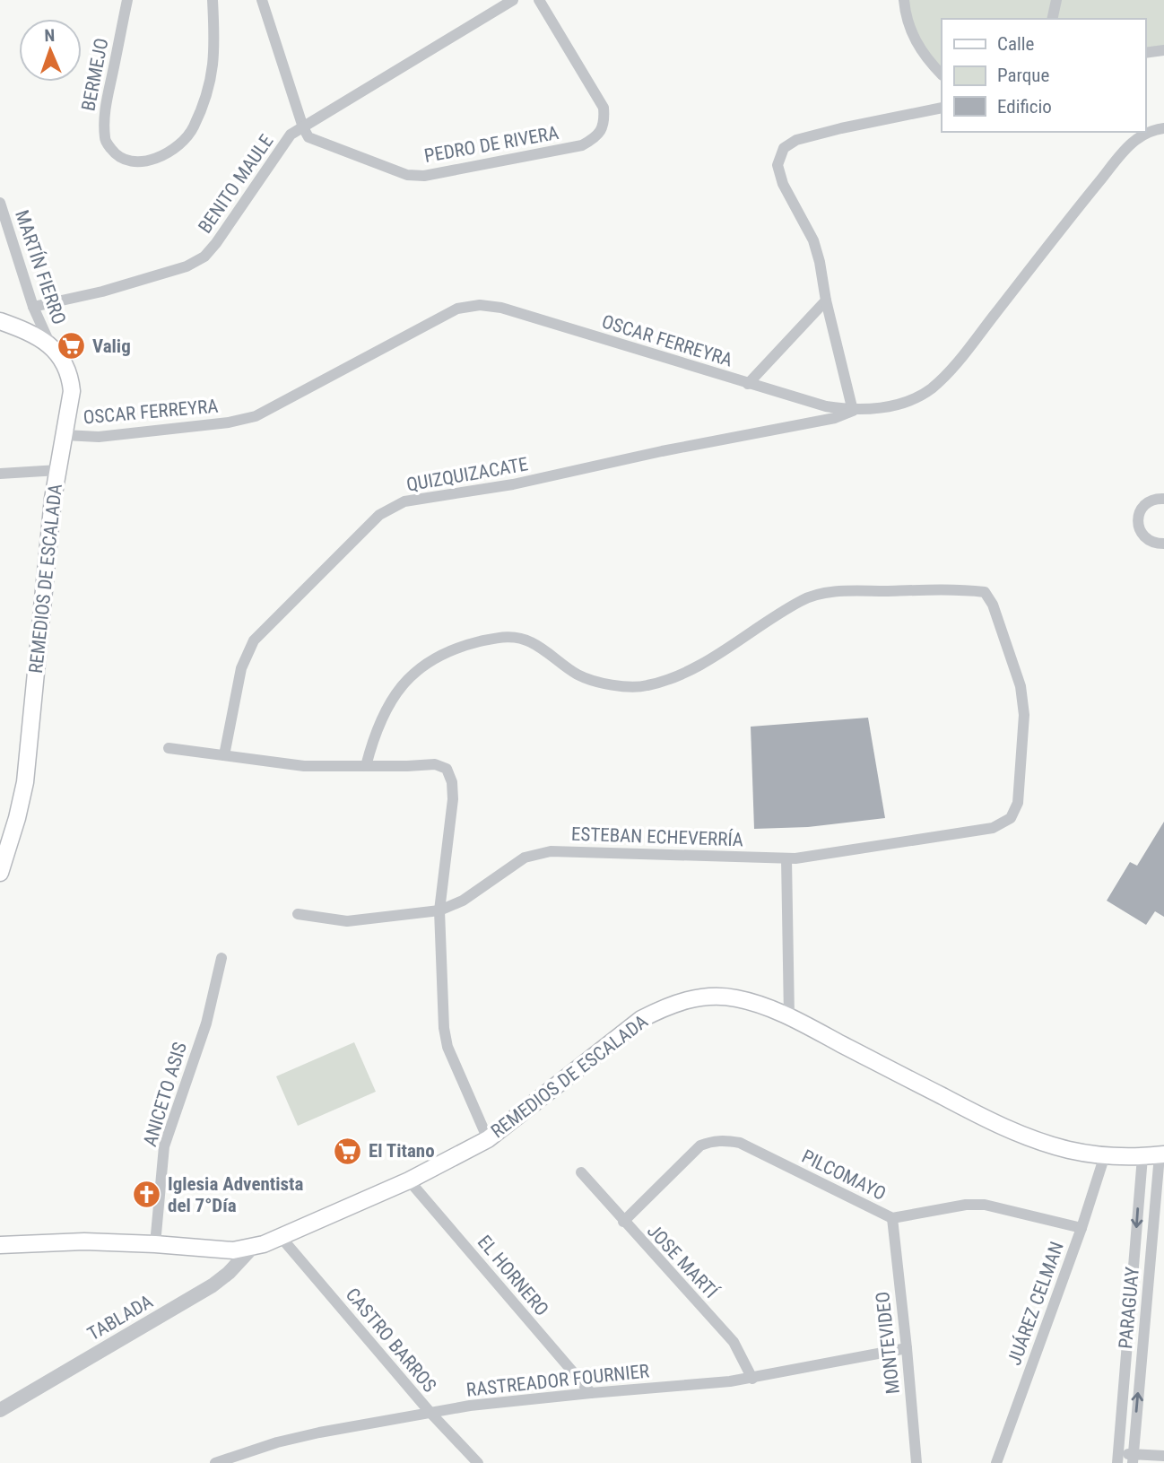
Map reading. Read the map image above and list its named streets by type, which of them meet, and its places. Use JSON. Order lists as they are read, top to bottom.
{
  "streets": {
    "main road": ["REMEDIOS DE ESCALADA"],
    "street": [
      "BERMEJO",
      "PEDRO DE RIVERA",
      "BENITO MAULE",
      "MARTÍN FIERRO",
      "OSCAR FERREYRA",
      "QUIZQUIZACATE",
      "ESTEBAN ECHEVERRÍA",
      "ANICETO ASIS",
      "PILCOMAYO",
      "JOSE MARTÍ",
      "EL HORNERO",
      "JUÁREZ CELMAN",
      "PARAGUAY",
      "TABLADA",
      "CASTRO BARROS",
      "MONTEVIDEO",
      "RASTREADOR FOURNIER"
    ]
  },
  "crossings": [
    ["PEDRO DE RIVERA", "BENITO MAULE"],
    ["BENITO MAULE", "MARTÍN FIERRO"],
    ["MARTÍN FIERRO", "REMEDIOS DE ESCALADA"],
    ["OSCAR FERREYRA", "QUIZQUIZACATE"],
    ["OSCAR FERREYRA", "REMEDIOS DE ESCALADA"],
    ["REMEDIOS DE ESCALADA", "ANICETO ASIS"],
    ["REMEDIOS DE ESCALADA", "EL HORNERO"],
    ["REMEDIOS DE ESCALADA", "JUÁREZ CELMAN"],
    ["REMEDIOS DE ESCALADA", "PARAGUAY"],
    ["REMEDIOS DE ESCALADA", "TABLADA"],
    ["REMEDIOS DE ESCALADA", "CASTRO BARROS"],
    ["PILCOMAYO", "JOSE MARTÍ"],
    ["PILCOMAYO", "JUÁREZ CELMAN"],
    ["PILCOMAYO", "MONTEVIDEO"],
    ["JOSE MARTÍ", "RASTREADOR FOURNIER"],
    ["EL HORNERO", "RASTREADOR FOURNIER"],
    ["CASTRO BARROS", "RASTREADOR FOURNIER"],
    ["MONTEVIDEO", "RASTREADOR FOURNIER"]
  ],
  "places": {
    "supermarket": ["Valig", "El Titano"],
    "church": ["Iglesia Adventista del 7°Día"]
  },
  "legend": ["Calle", "Parque", "Edificio"],
  "north": "top"
}
